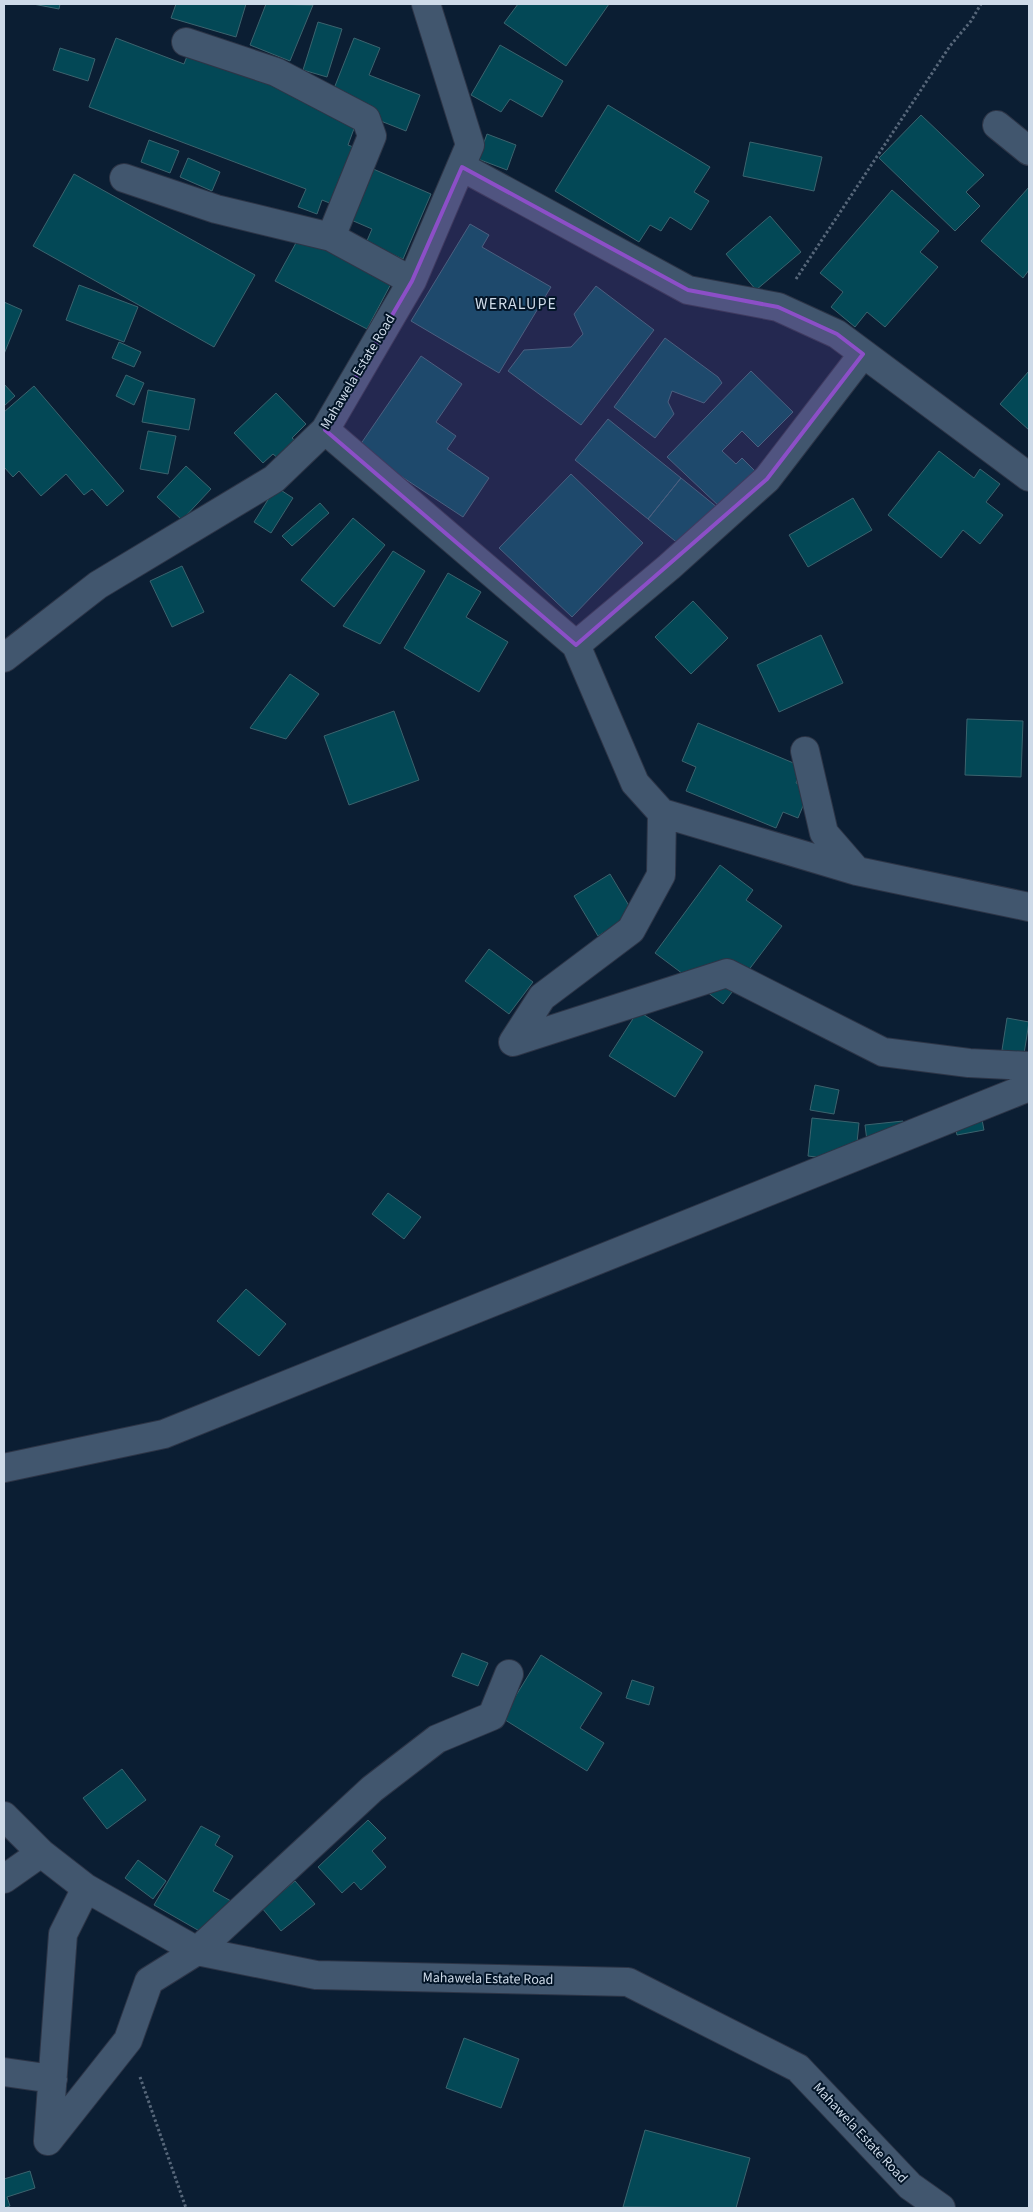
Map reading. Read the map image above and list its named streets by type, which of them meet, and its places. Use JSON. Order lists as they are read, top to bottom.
{
  "streets": {
    "street": ["Mahawela Estate Road"]
  },
  "districts": ["WERALUPE"]
}
